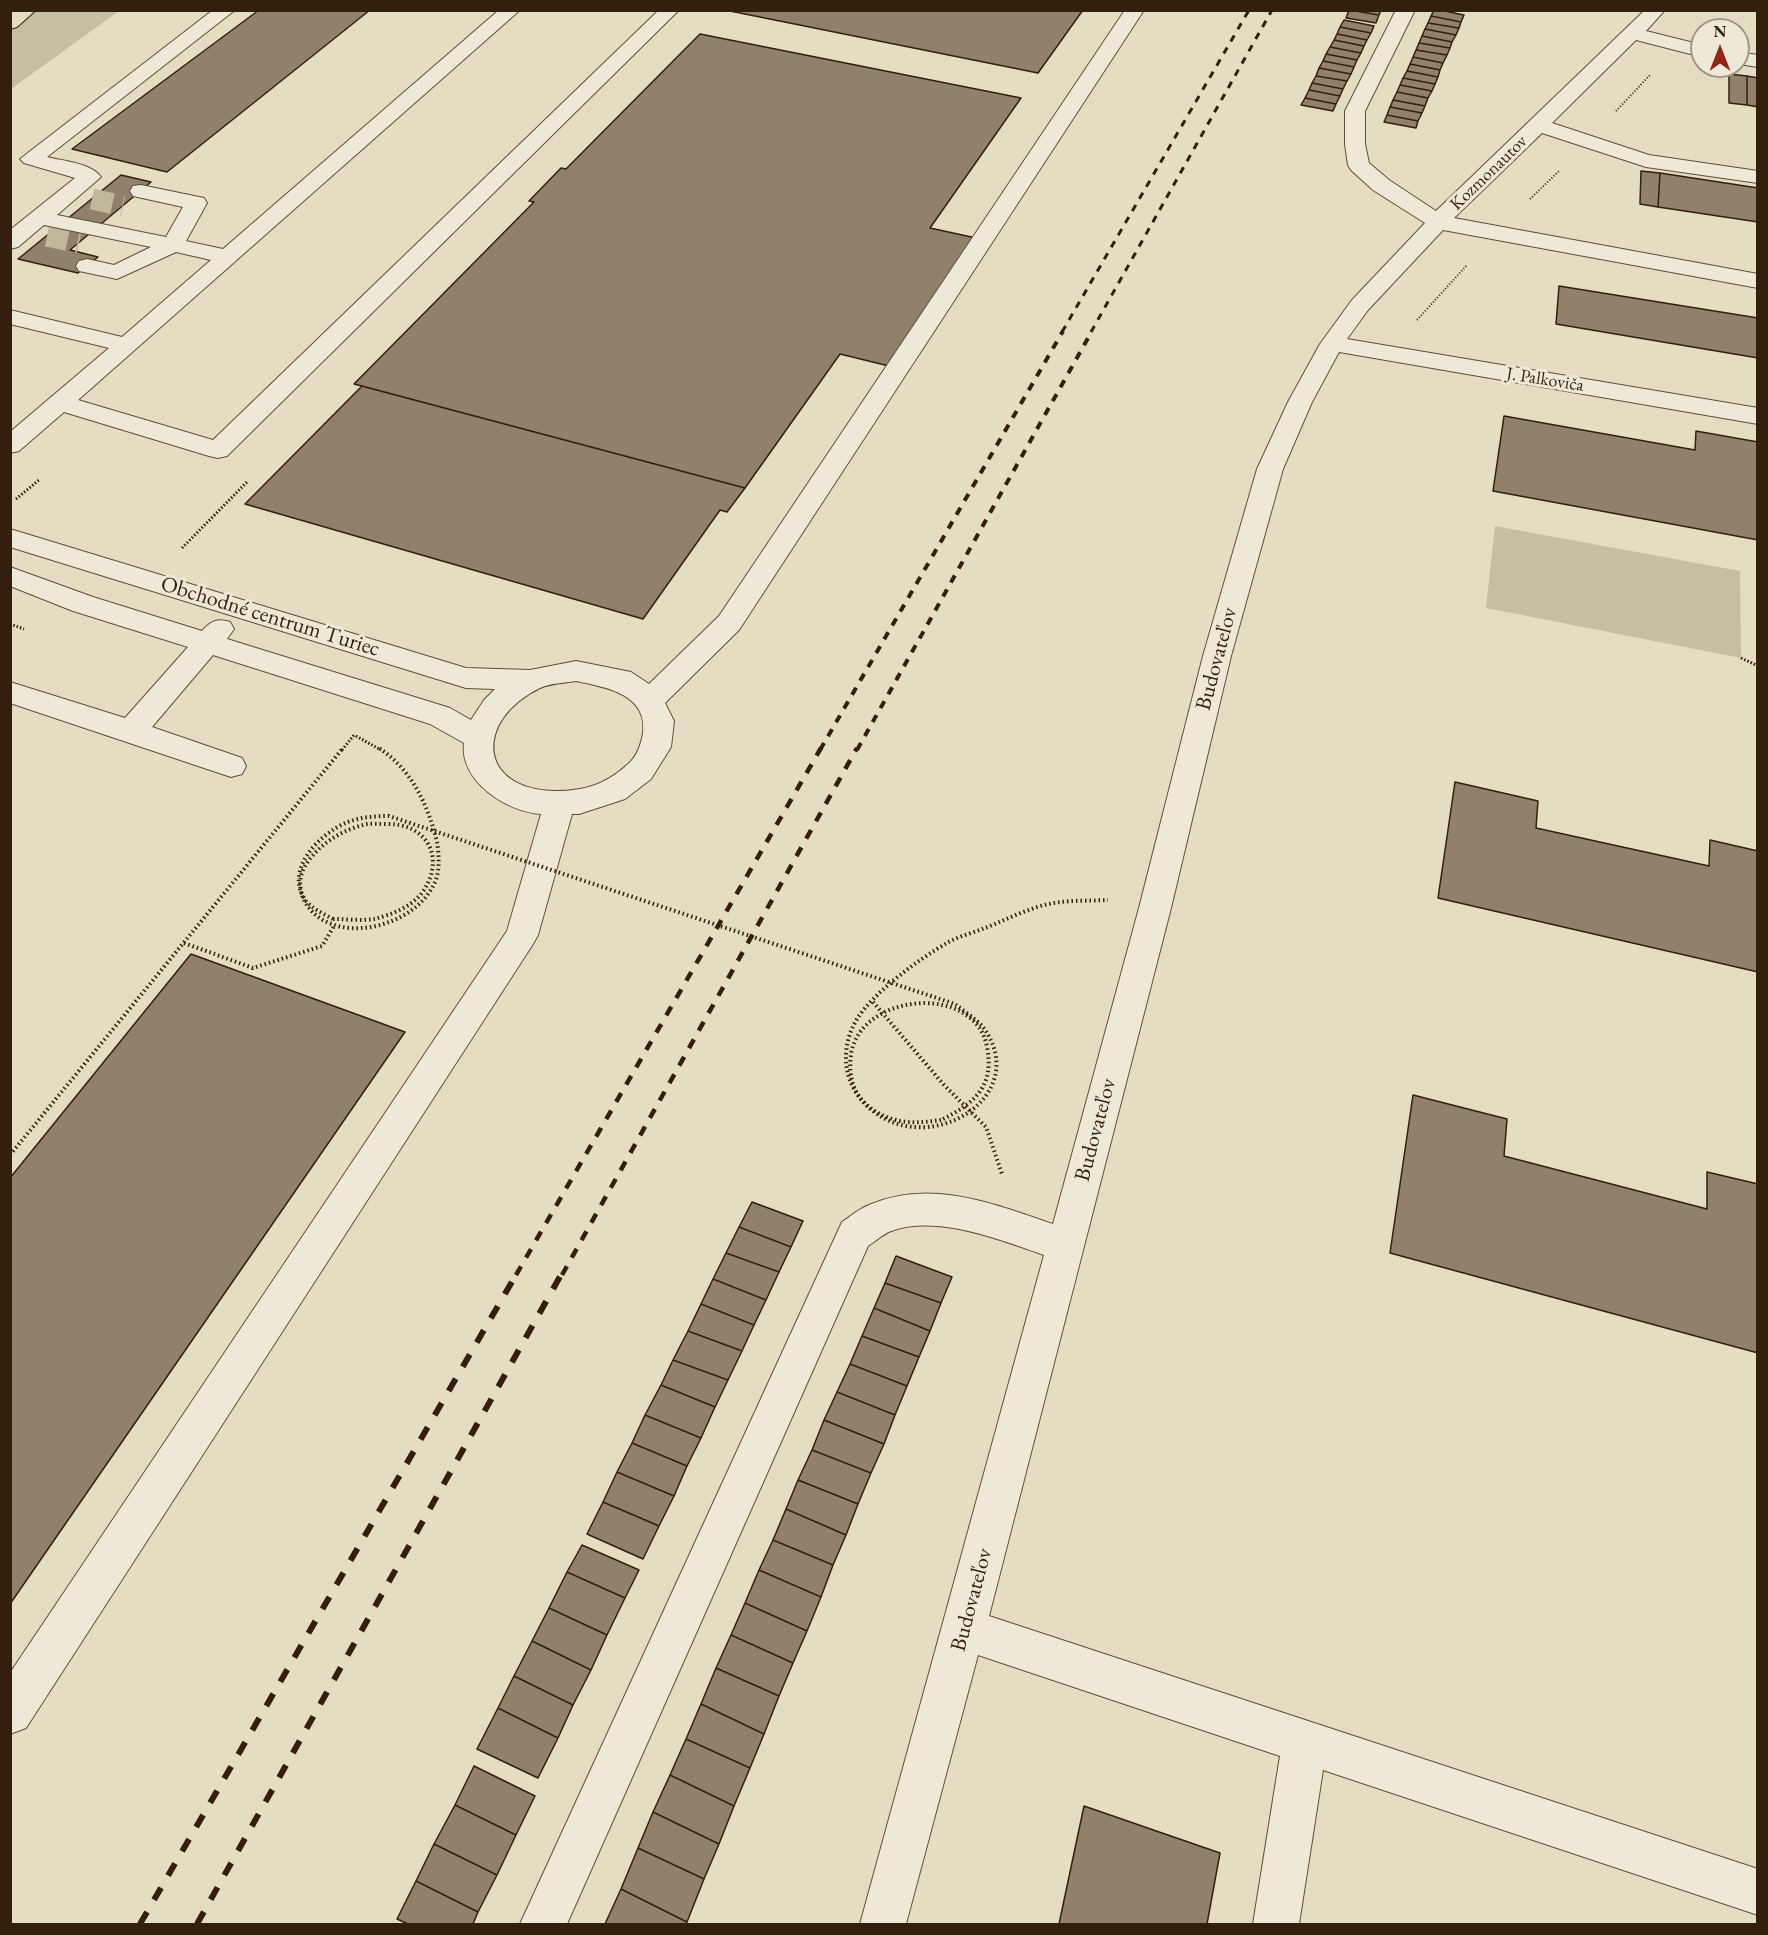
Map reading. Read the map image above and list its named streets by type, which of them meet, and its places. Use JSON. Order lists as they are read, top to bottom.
{
  "streets": {
    "street": [
      "Kozmonautov",
      "J. Palkoviča",
      "Obchodné centrum Turiec",
      "Budovateľov"
    ]
  },
  "crossings": [
    ["Kozmonautov", "J. Palkoviča"],
    ["Kozmonautov", "Budovateľov"],
    ["J. Palkoviča", "Budovateľov"]
  ],
  "north": "top"
}
